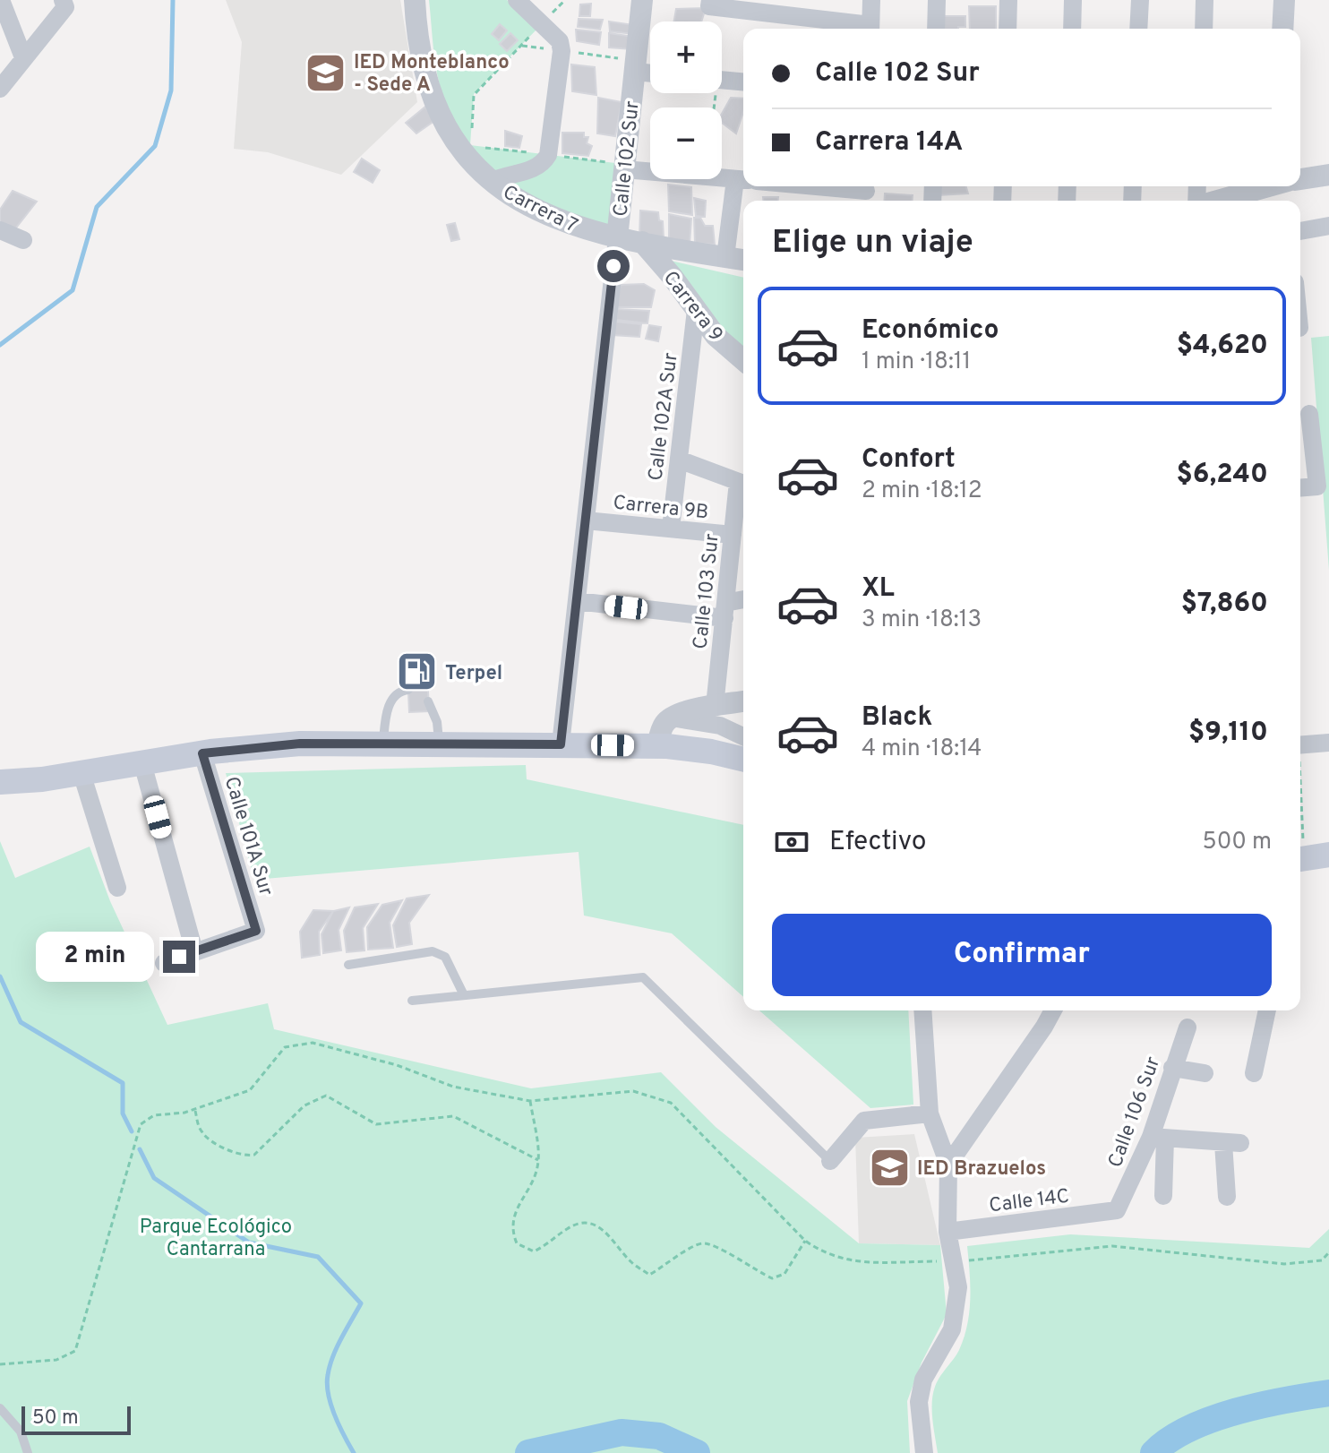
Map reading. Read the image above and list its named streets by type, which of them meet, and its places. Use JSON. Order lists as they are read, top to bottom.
{
  "streets": {
    "street": [
      "Calle 102 Sur",
      "Carrera 7",
      "Carrera 9",
      "Calle 102A Sur",
      "Carrera 9B",
      "Calle 103 Sur",
      "Calle 101A Sur",
      "Calle 106 Sur",
      "Calle 14C"
    ]
  },
  "crossings": [
    ["Calle 102 Sur", "Carrera 7"],
    ["Calle 102 Sur", "Carrera 9B"],
    ["Carrera 7", "Carrera 9"],
    ["Carrera 9", "Calle 102A Sur"],
    ["Calle 102A Sur", "Carrera 9B"],
    ["Carrera 9B", "Calle 103 Sur"],
    ["Calle 106 Sur", "Calle 14C"]
  ],
  "parks": ["Parque Ecológico Cantarrana"],
  "places": {
    "school or university": ["IED Monteblanco - Sede A", "IED Brazuelos"],
    "fuel station": ["Terpel"]
  },
  "scale_bar": "50 m",
  "page": {
    "map_buttons": ["+", "−"],
    "banner": ["Calle 102 Sur", "Carrera 14A"],
    "heading": "Elige un viaje",
    "list": [
      {
        "name": "Económico",
        "note": "1 min · 18:11",
        "value": "$4,620"
      },
      {
        "name": "Confort",
        "note": "2 min · 18:12",
        "value": "$6,240"
      },
      {
        "name": "XL",
        "note": "3 min · 18:13",
        "value": "$7,860"
      },
      {
        "name": "Black",
        "note": "4 min · 18:14",
        "value": "$9,110"
      }
    ],
    "pay": ["Efectivo", "500 m"],
    "buttons": "Confirmar",
    "bubble": "2 min",
    "scale": "50 m"
  }
}
